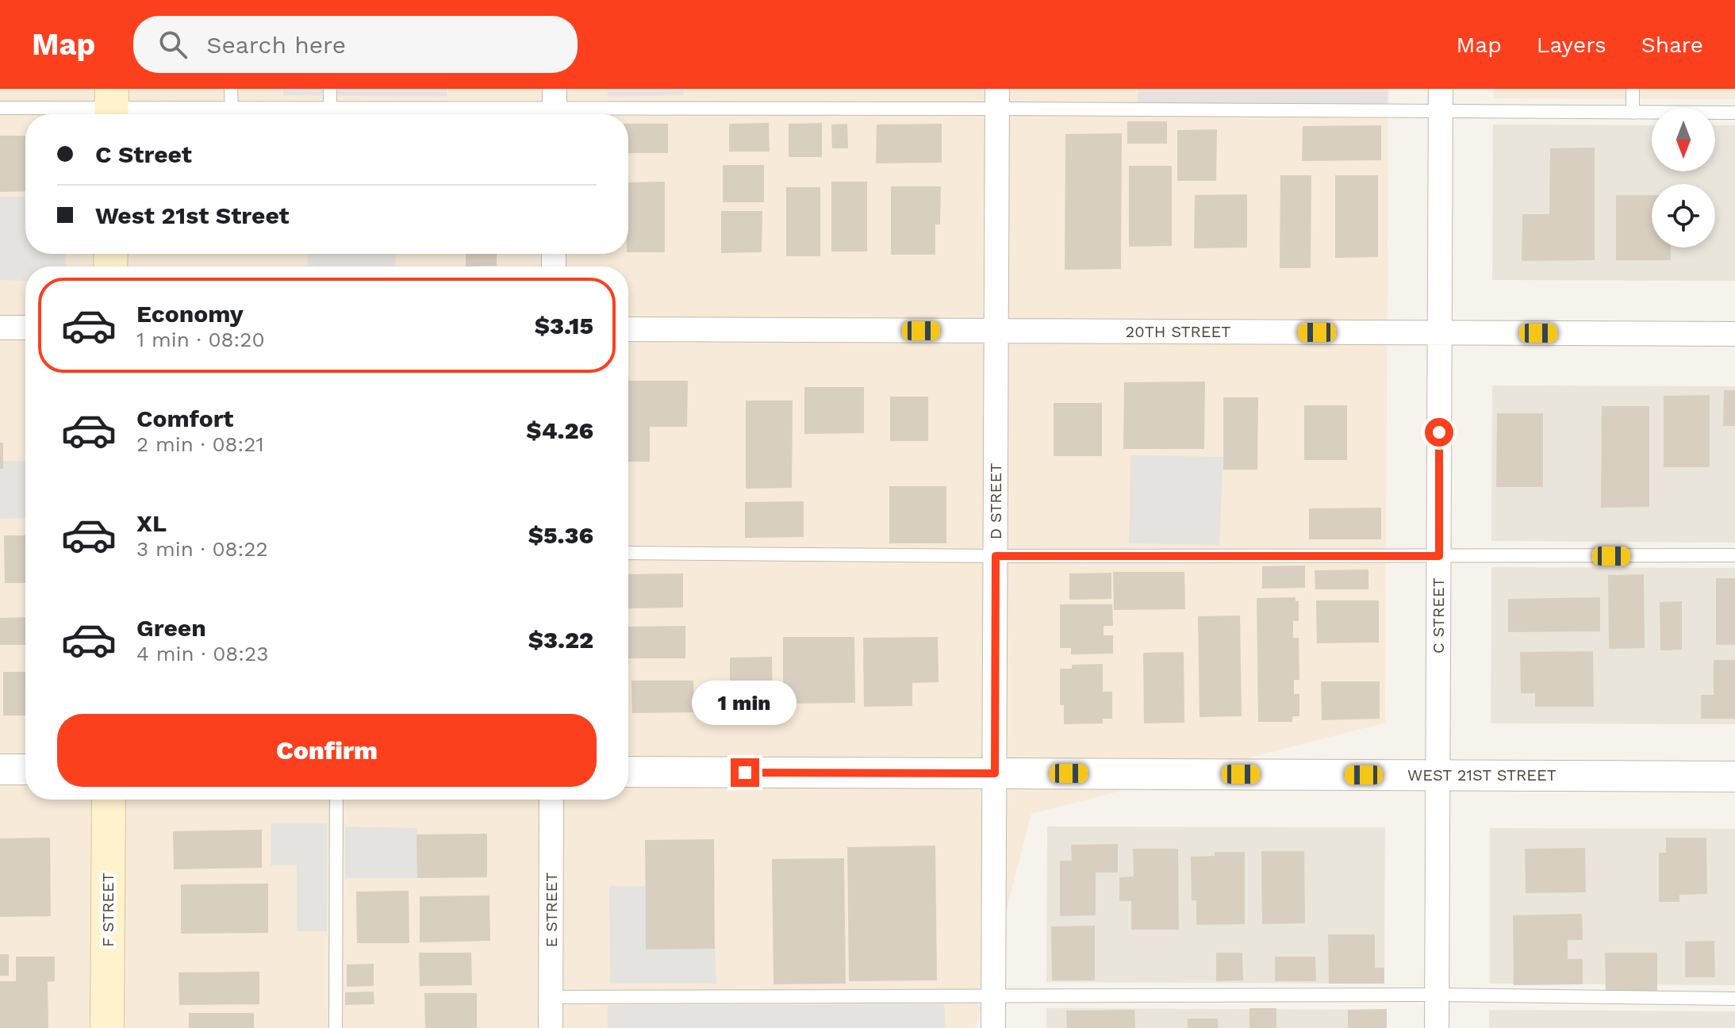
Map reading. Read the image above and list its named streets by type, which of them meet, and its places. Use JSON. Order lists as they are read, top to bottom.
{
  "streets": {
    "main road": ["F STREET"],
    "street": [
      "20TH STREET",
      "D STREET",
      "C STREET",
      "WEST 21ST STREET",
      "E STREET"
    ]
  },
  "crossings": [
    ["20TH STREET", "D STREET"],
    ["20TH STREET", "C STREET"],
    ["D STREET", "WEST 21ST STREET"],
    ["C STREET", "WEST 21ST STREET"]
  ],
  "north": "bottom",
  "page": {
    "header": "Map",
    "search": "Search here",
    "nav": ["Map", "Layers", "Share"],
    "banner": ["C Street", "West 21st Street"],
    "list": [
      {
        "name": "Economy",
        "note": "1 min · 08:20",
        "value": "$3.15"
      },
      {
        "name": "Comfort",
        "note": "2 min · 08:21",
        "value": "$4.26"
      },
      {
        "name": "XL",
        "note": "3 min · 08:22",
        "value": "$5.36"
      },
      {
        "name": "Green",
        "note": "4 min · 08:23",
        "value": "$3.22"
      }
    ],
    "bubble": "1 min",
    "buttons": "Confirm"
  }
}
